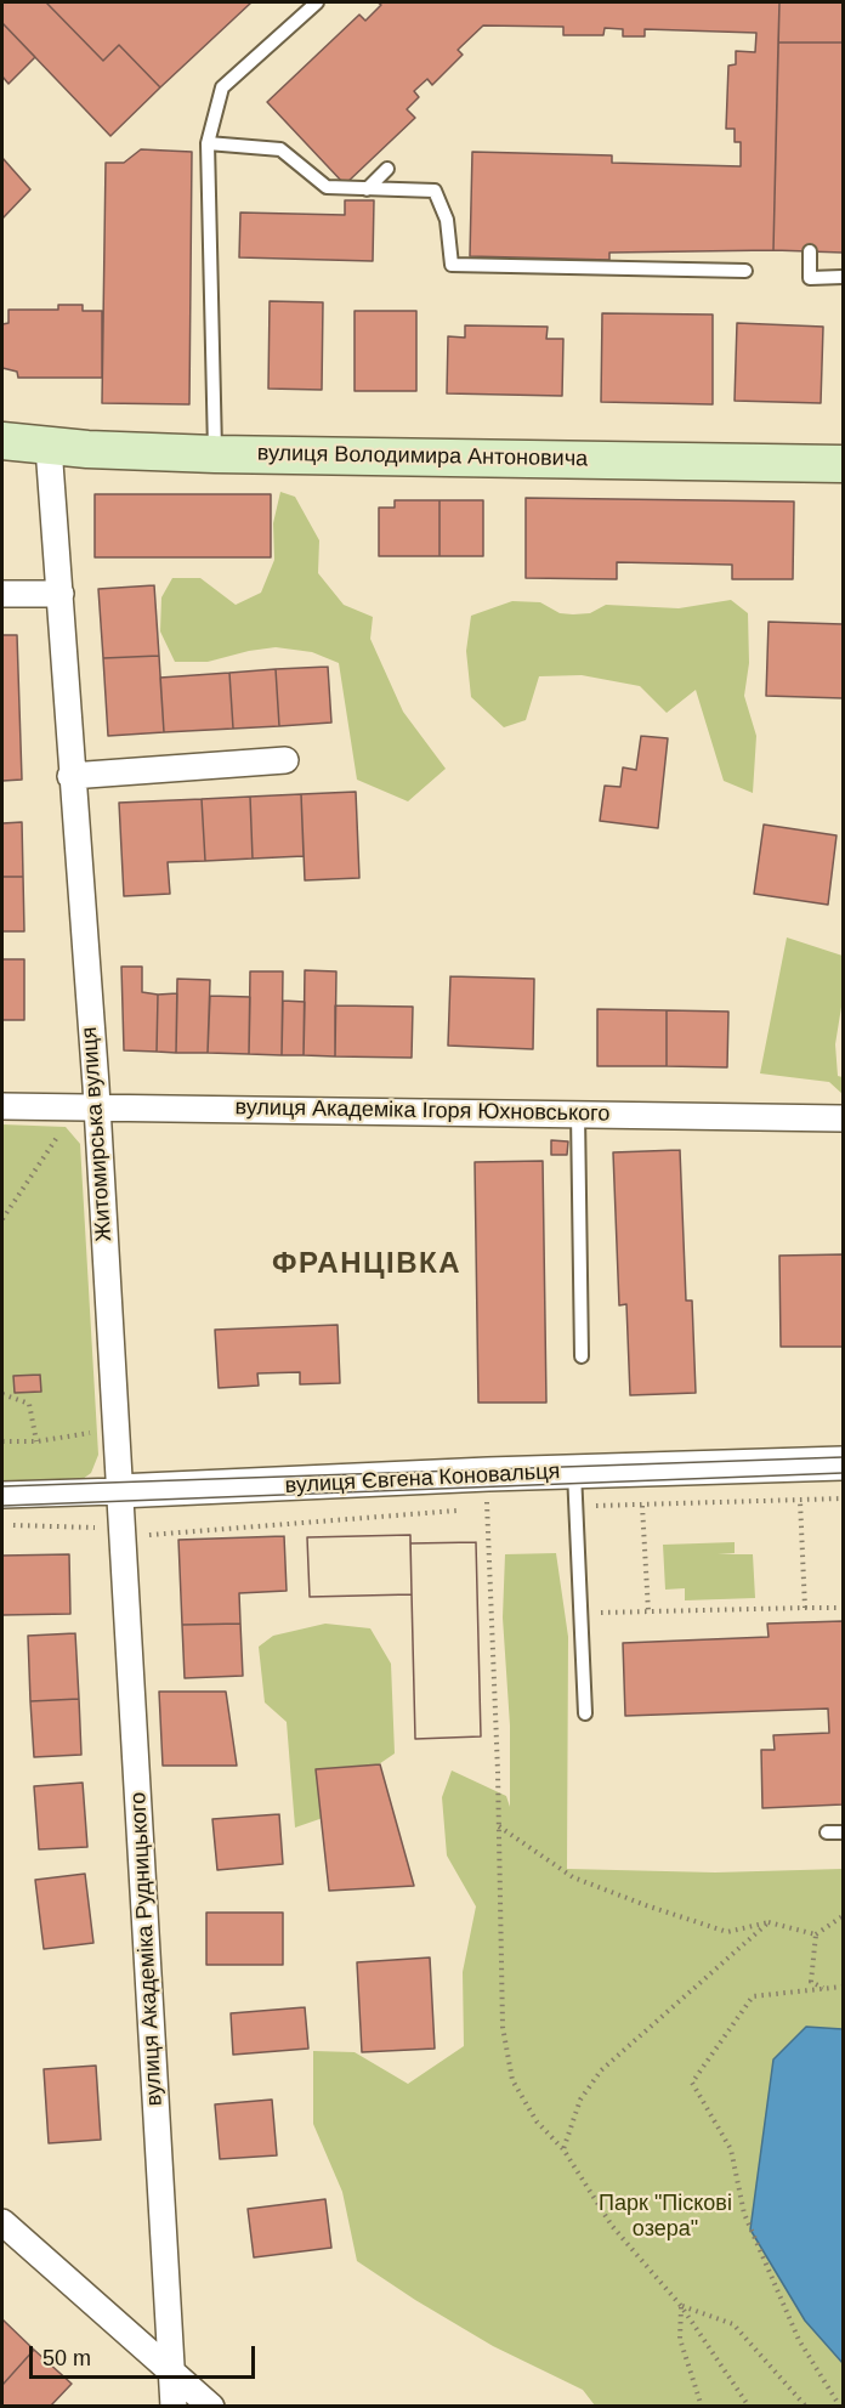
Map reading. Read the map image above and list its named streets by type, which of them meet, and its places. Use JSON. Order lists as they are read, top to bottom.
{
  "streets": {
    "main road": ["вулиця Володимира Антоновича"],
    "street": [
      "вулиця Академіка Ігоря Юхновського",
      "Житомирська вулиця",
      "вулиця Євгена Коновальця",
      "вулиця Академіка Рудницького"
    ]
  },
  "crossings": [
    ["вулиця Володимира Антоновича", "Житомирська вулиця"],
    ["вулиця Академіка Ігоря Юхновського", "Житомирська вулиця"],
    ["Житомирська вулиця", "вулиця Євгена Коновальця"],
    ["Житомирська вулиця", "вулиця Академіка Рудницького"],
    ["вулиця Євгена Коновальця", "вулиця Академіка Рудницького"]
  ],
  "districts": ["ФРАНЦІВКА"],
  "parks": ["Парк \"Піскові озера\""],
  "scale_bar": "50 m"
}
